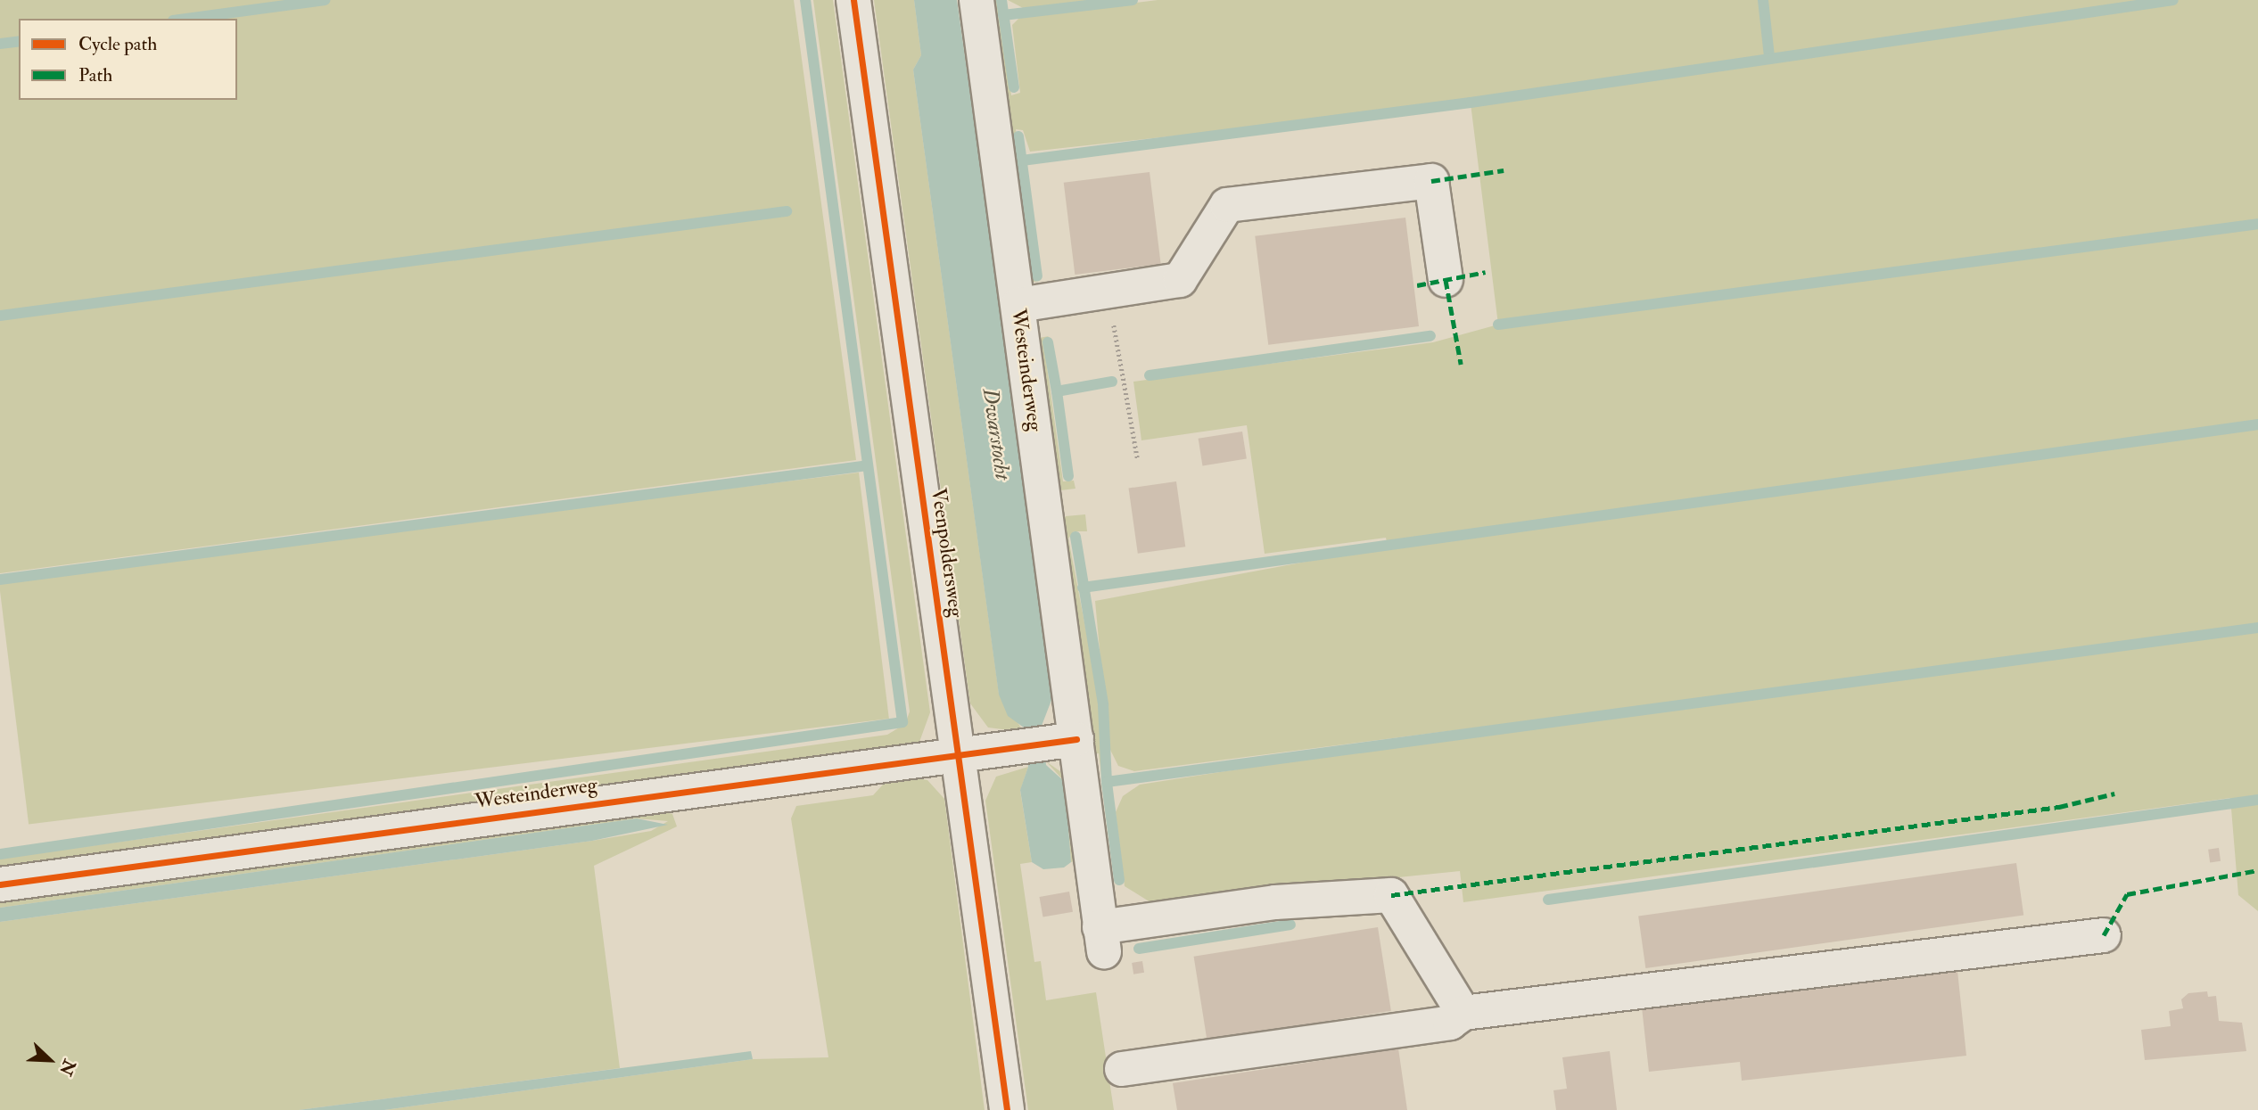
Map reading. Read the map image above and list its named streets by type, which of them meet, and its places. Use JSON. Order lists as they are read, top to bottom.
{
  "streets": {
    "street": ["Westeinderweg", "Veenpoldersweg"]
  },
  "crossings": [
    ["Westeinderweg", "Veenpoldersweg"]
  ],
  "water": ["Dwarstocht"],
  "legend": ["Cycle path", "Path"],
  "north": "bottom right"
}
